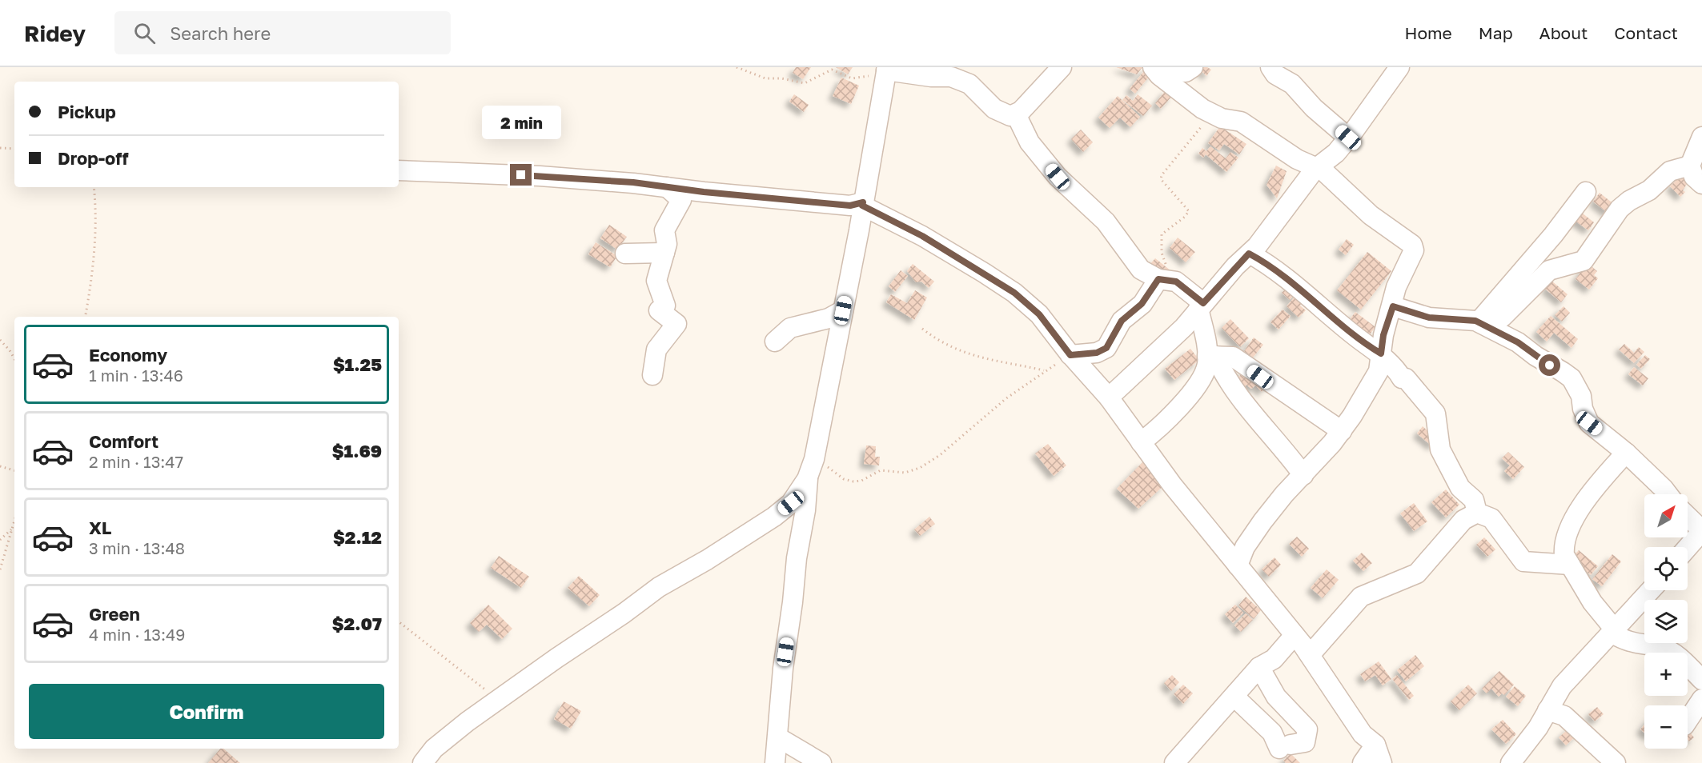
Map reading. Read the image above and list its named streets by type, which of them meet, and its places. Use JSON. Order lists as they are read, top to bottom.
{
  "north": "top right",
  "page": {
    "header": "Ridey",
    "search": "Search here",
    "nav": [
      "Home",
      "Map",
      "About",
      "Contact"
    ],
    "banner": ["Pickup", "Drop-off"],
    "bubble": "2 min",
    "list": [
      {
        "name": "Economy",
        "note": "1 min · 13:46",
        "value": "$1.25"
      },
      {
        "name": "Comfort",
        "note": "2 min · 13:47",
        "value": "$1.69"
      },
      {
        "name": "XL",
        "note": "3 min · 13:48",
        "value": "$2.12"
      },
      {
        "name": "Green",
        "note": "4 min · 13:49",
        "value": "$2.07"
      }
    ],
    "map_buttons": ["+", "−"],
    "buttons": "Confirm"
  }
}
